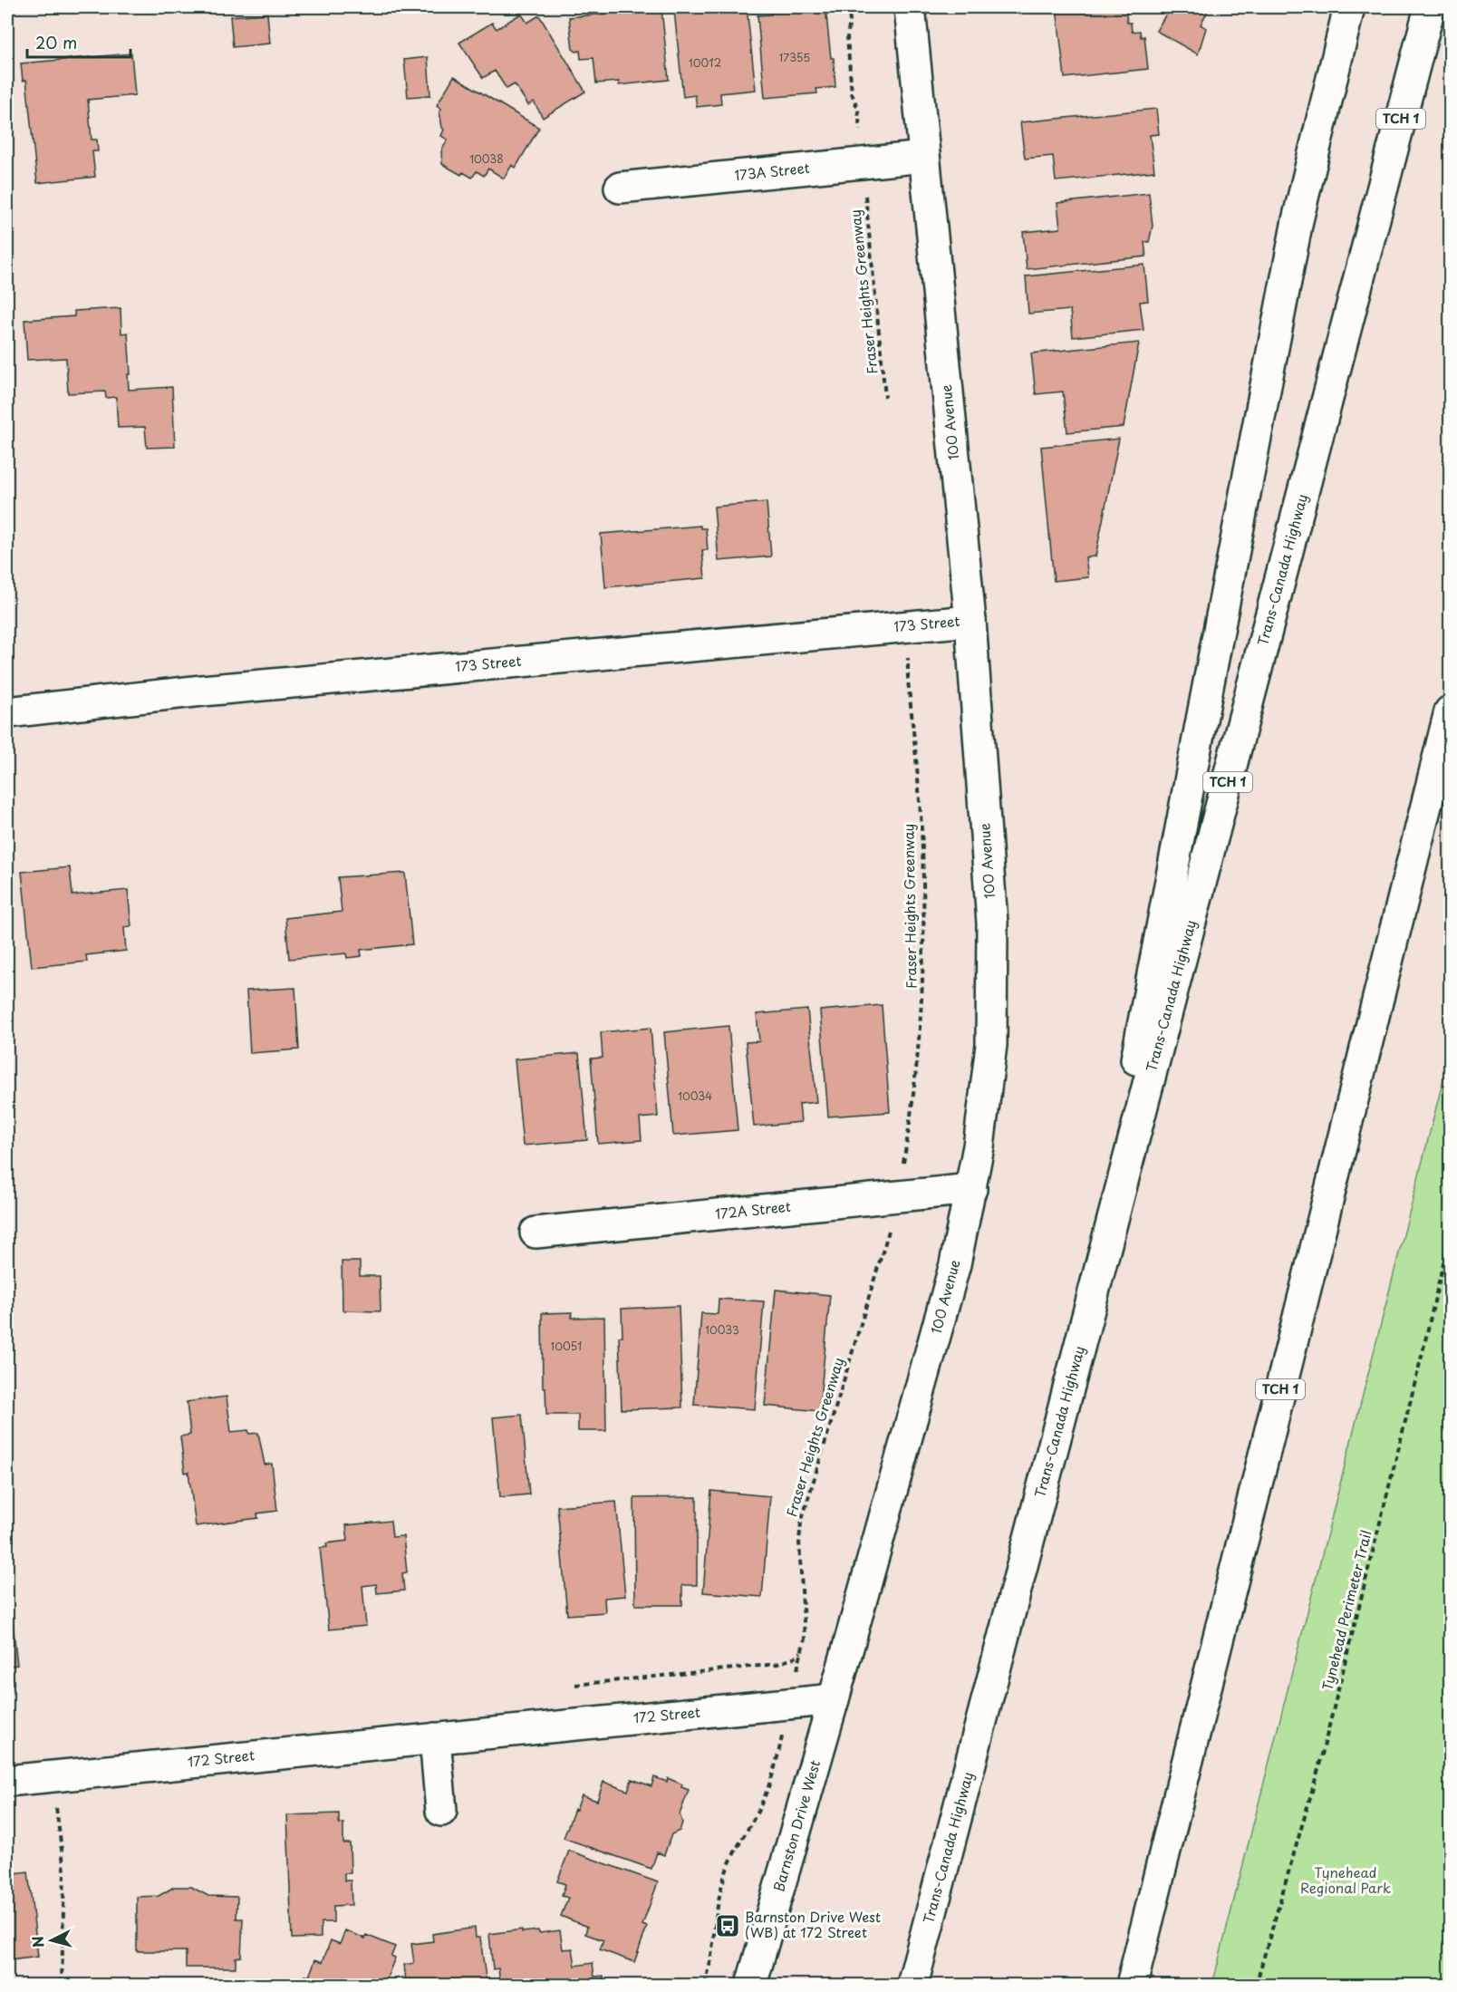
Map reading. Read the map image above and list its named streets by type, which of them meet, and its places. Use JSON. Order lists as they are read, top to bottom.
{
  "streets": {
    "main road": [
      "TCH 1",
      "173A Street",
      "100 Avenue",
      "Trans-Canada Highway",
      "173 Street",
      "172A Street",
      "172 Street",
      "Barnston Drive West"
    ],
    "path": ["Fraser Heights Greenway", "Tynehead Perimeter Trail"]
  },
  "crossings": [
    ["173A Street", "100 Avenue"],
    ["Fraser Heights Greenway", "100 Avenue"],
    ["Fraser Heights Greenway", "173 Street"],
    ["100 Avenue", "173 Street"],
    ["100 Avenue", "172A Street"],
    ["100 Avenue", "172 Street"],
    ["100 Avenue", "Barnston Drive West"],
    ["172 Street", "Barnston Drive West"]
  ],
  "parks": ["Tynehead Regional Park"],
  "places": {
    "bus stop": ["Barnston Drive West (WB) at 172 Street"]
  },
  "house_numbers": [
    "17355",
    "10012",
    "10038",
    "10034",
    "10033",
    "10051"
  ],
  "scale_bar": "20 m",
  "north": "left"
}
